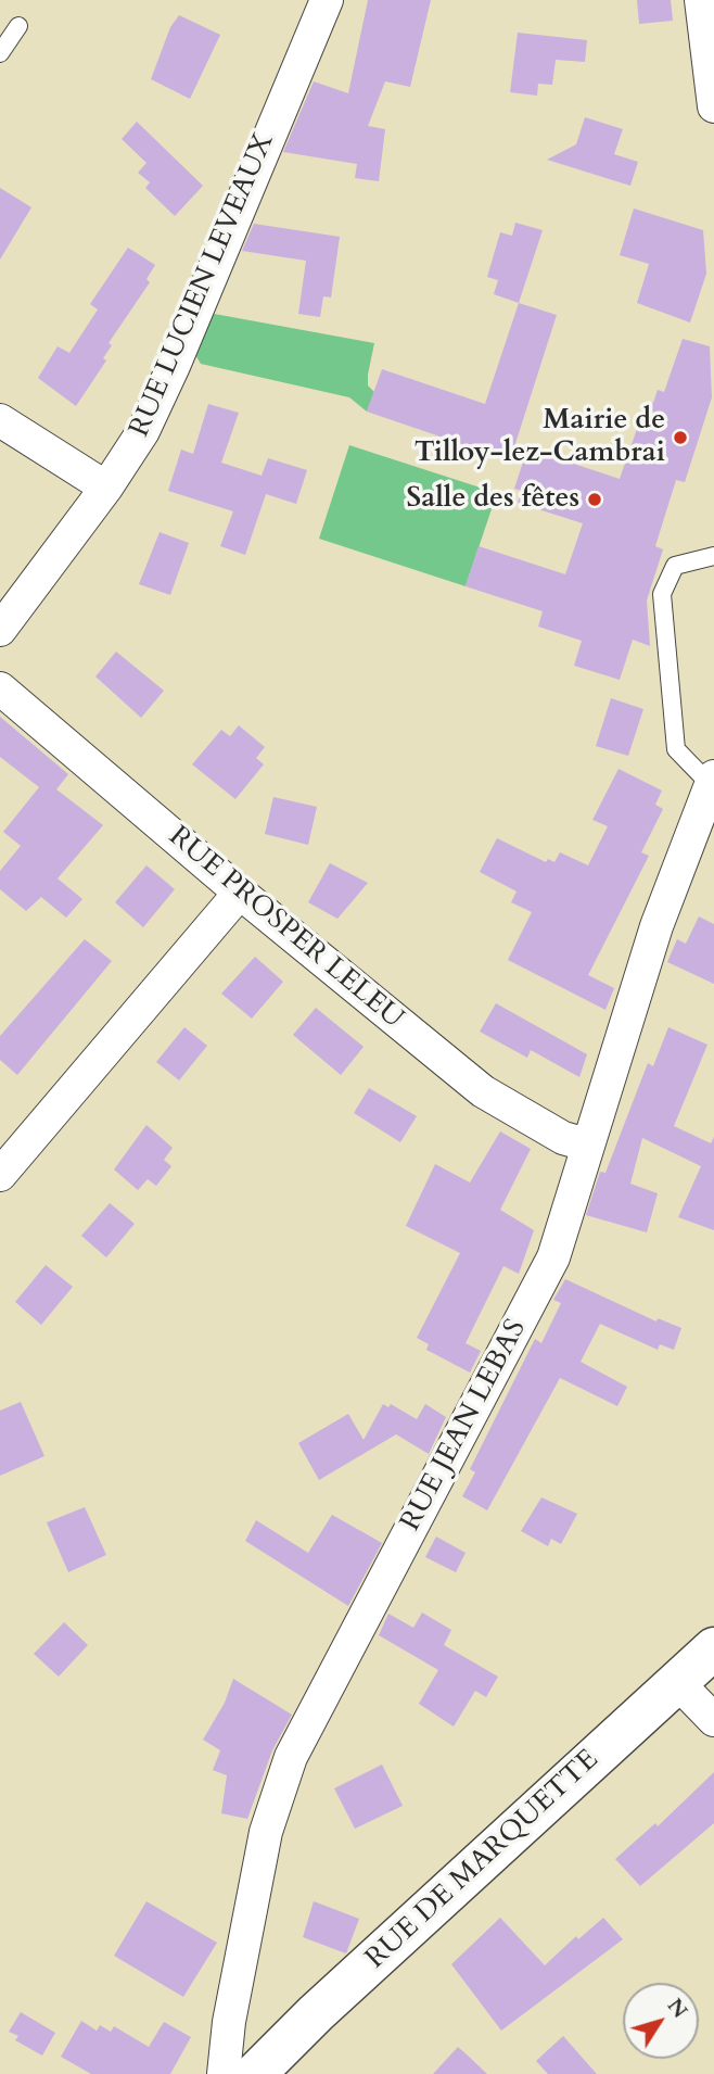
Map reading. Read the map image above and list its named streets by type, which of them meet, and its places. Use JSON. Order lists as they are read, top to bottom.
{
  "streets": {
    "street": [
      "RUE LUCIEN LEVEAUX",
      "RUE PROSPER LELEU",
      "RUE JEAN LEBAS",
      "RUE DE MARQUETTE"
    ]
  },
  "crossings": [
    ["RUE PROSPER LELEU", "RUE JEAN LEBAS"]
  ],
  "places": ["Mairie de Tilloy-lez-Cambrai", "Salle des fêtes"],
  "north": "top right"
}
